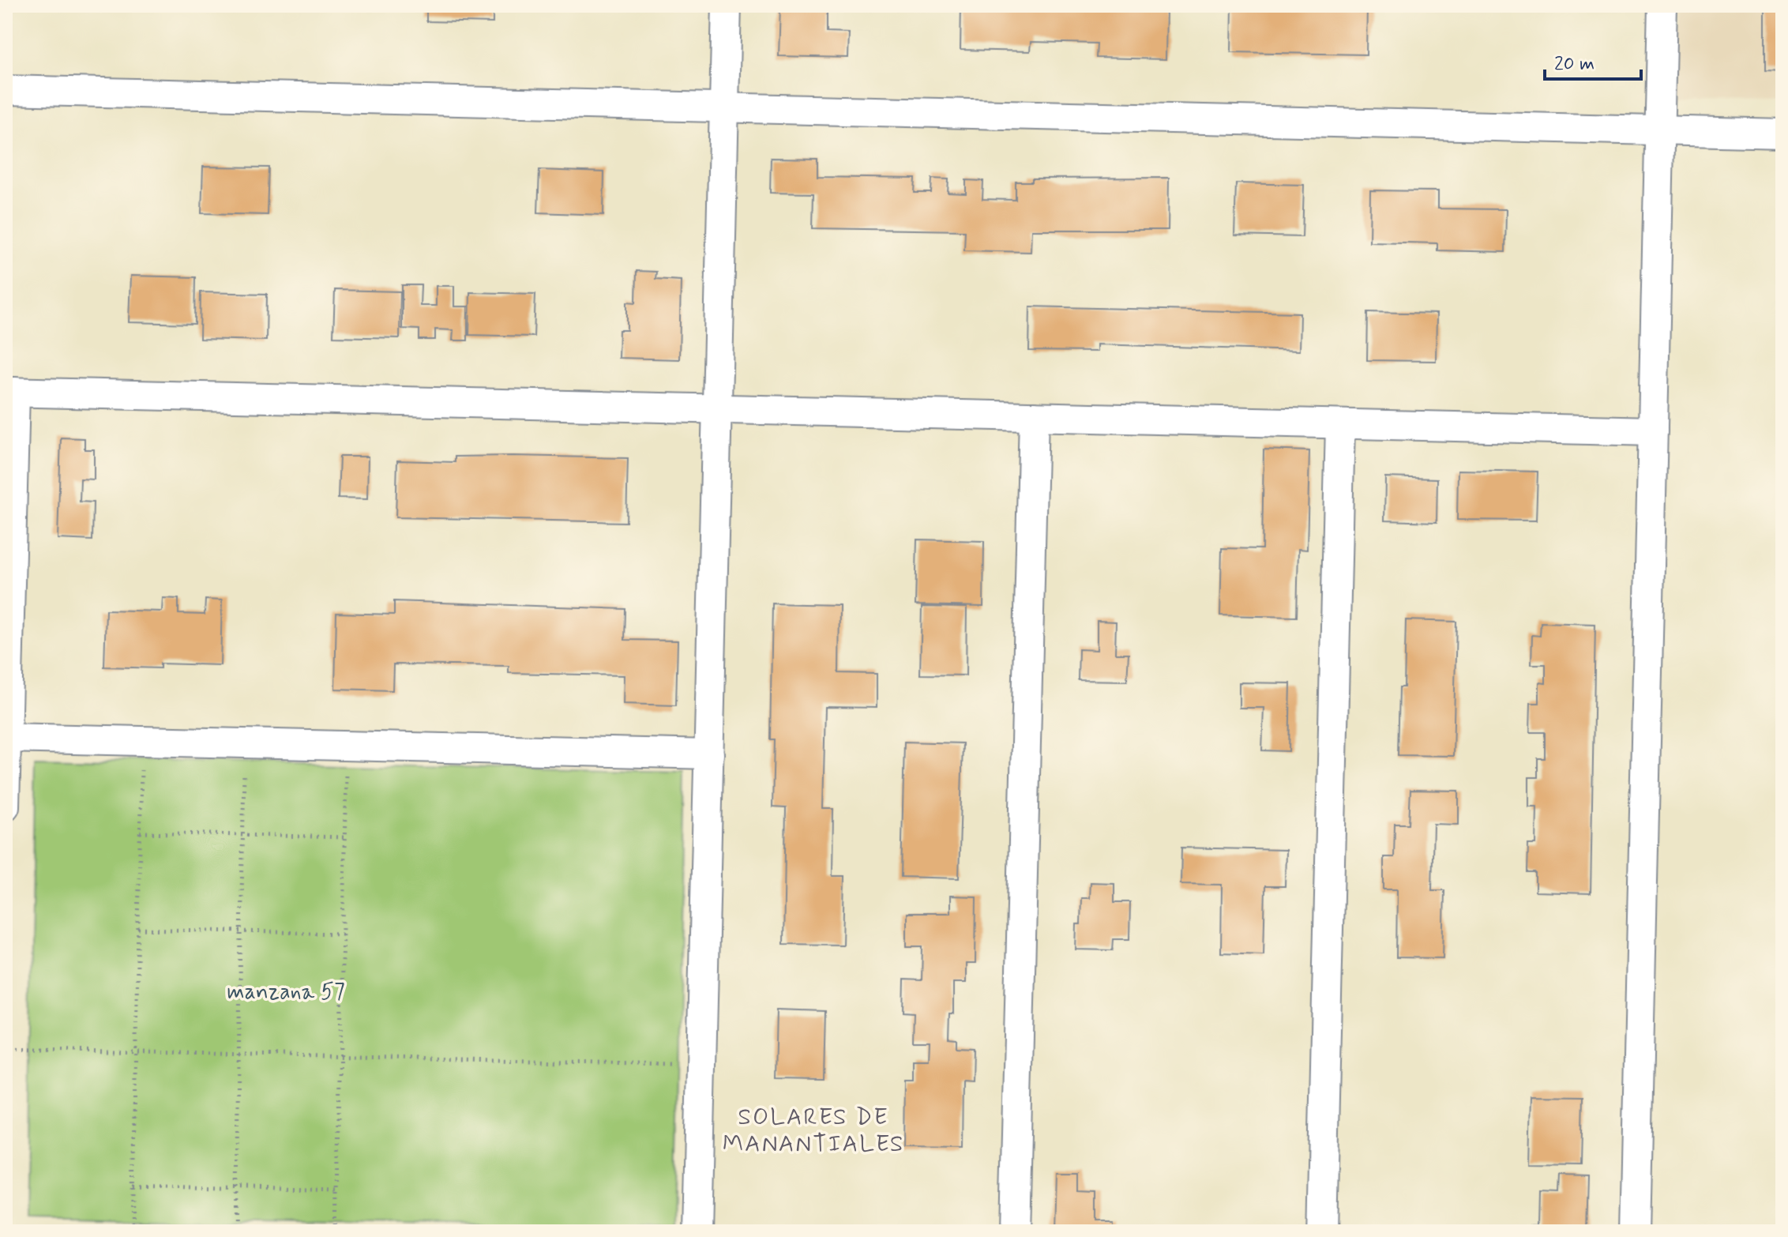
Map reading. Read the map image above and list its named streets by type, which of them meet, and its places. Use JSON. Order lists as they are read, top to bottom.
{
  "districts": ["SOLARES DE MANANTIALES"],
  "parks": ["manzana 57"],
  "scale_bar": "20 m"
}
